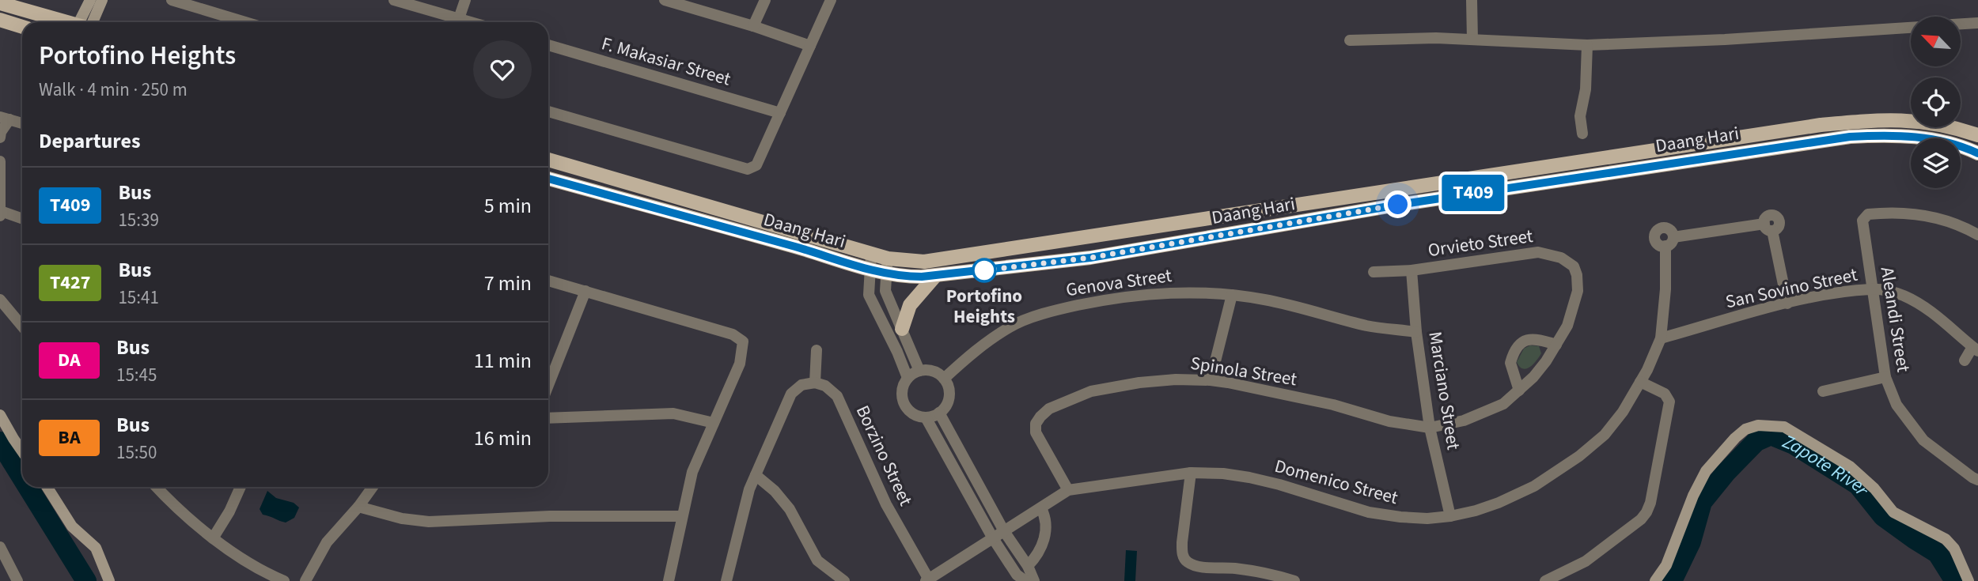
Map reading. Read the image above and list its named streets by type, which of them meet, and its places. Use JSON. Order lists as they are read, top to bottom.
{
  "streets": {
    "main road": ["Daang Hari"],
    "street": [
      "F. Makasiar Street",
      "Orvieto Street",
      "Genova Street",
      "San Sovino Street",
      "Aleandi Street",
      "Spinola Street",
      "Marciano Street",
      "Borzino Street",
      "Domenico Street"
    ]
  },
  "crossings": [
    ["Orvieto Street", "Spinola Street"],
    ["Orvieto Street", "Marciano Street"],
    ["Genova Street", "Marciano Street"],
    ["San Sovino Street", "Aleandi Street"],
    ["San Sovino Street", "Domenico Street"],
    ["Spinola Street", "Marciano Street"],
    ["Spinola Street", "Domenico Street"],
    ["Marciano Street", "Domenico Street"],
    ["Borzino Street", "Domenico Street"]
  ],
  "water": ["Zapote River"],
  "places": ["Portofino Heights"],
  "lines": ["bus line T409"],
  "north": "top left",
  "page": {
    "on_map": "T409",
    "heading": [
      ["Portofino Heights", "Walk · 4 min · 250 m"],
      "Departures"
    ],
    "list": [
      {
        "mark": "T409",
        "name": "Bus",
        "note": "15:39",
        "value": "5 min"
      },
      {
        "mark": "T427",
        "name": "Bus",
        "note": "15:41",
        "value": "7 min"
      },
      {
        "mark": "DA",
        "name": "Bus",
        "note": "15:45",
        "value": "11 min"
      },
      {
        "mark": "BA",
        "name": "Bus",
        "note": "15:50",
        "value": "16 min"
      }
    ]
  }
}
